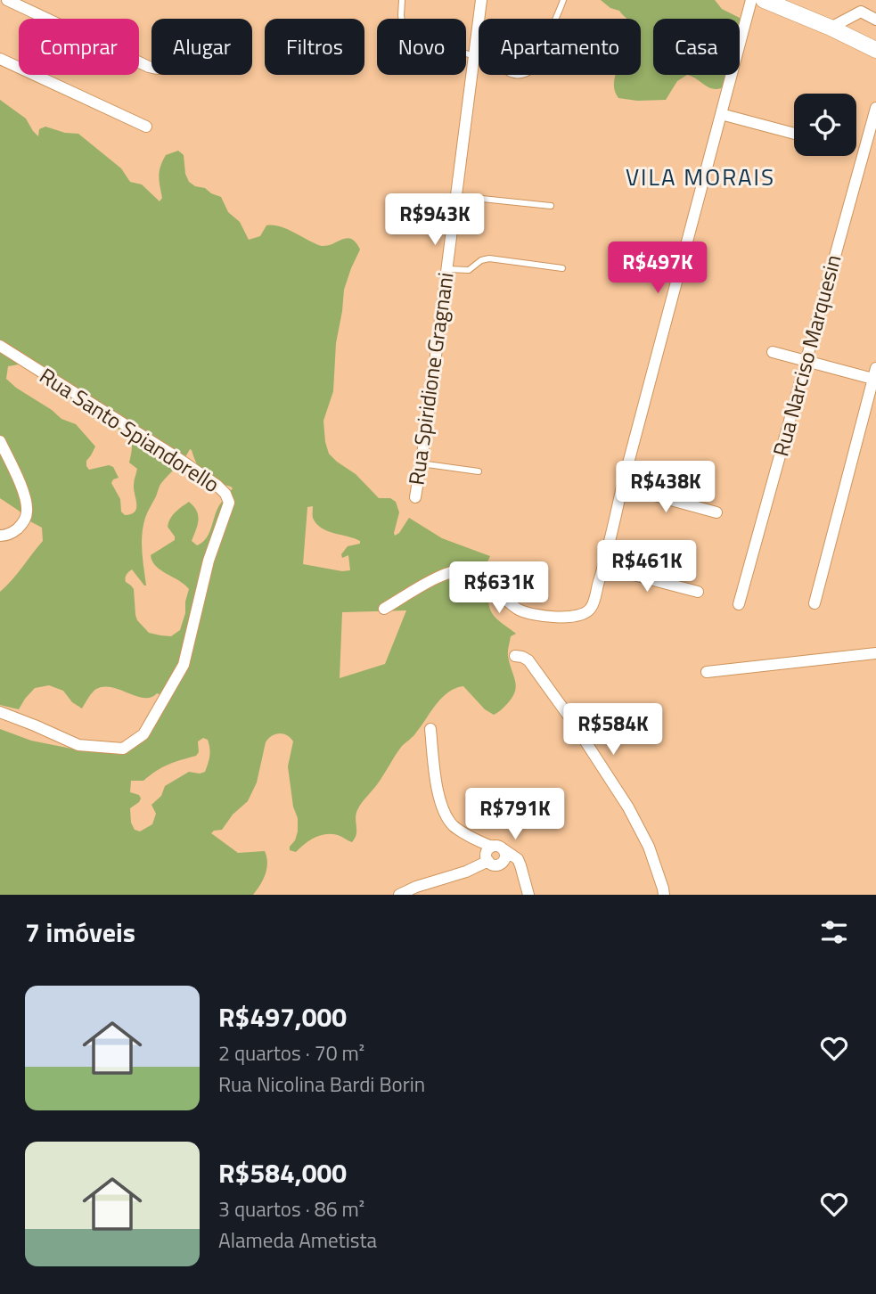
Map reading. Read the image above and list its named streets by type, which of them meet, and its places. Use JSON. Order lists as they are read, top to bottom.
{
  "streets": {
    "street": ["Rua Narciso Marquesin", "Rua Spiridione Gragnani", "Rua Santo Spiandorello"]
  },
  "districts": ["VILA MORAIS"],
  "page": {
    "chip": [
      "Comprar",
      "Alugar",
      "Filtros",
      "Novo",
      "Apartamento",
      "Casa"
    ],
    "price": [
      "R$943K",
      "R$497K",
      "R$438K",
      "R$461K",
      "R$631K",
      "R$584K",
      "R$791K"
    ],
    "heading": "7 imóveis",
    "list": [
      {
        "name": "R$497,000",
        "note": "2 quartos · 70 m² · Rua Nicolina Bardi Borin"
      },
      {
        "name": "R$584,000",
        "note": "3 quartos · 86 m² · Alameda Ametista"
      }
    ]
  }
}
